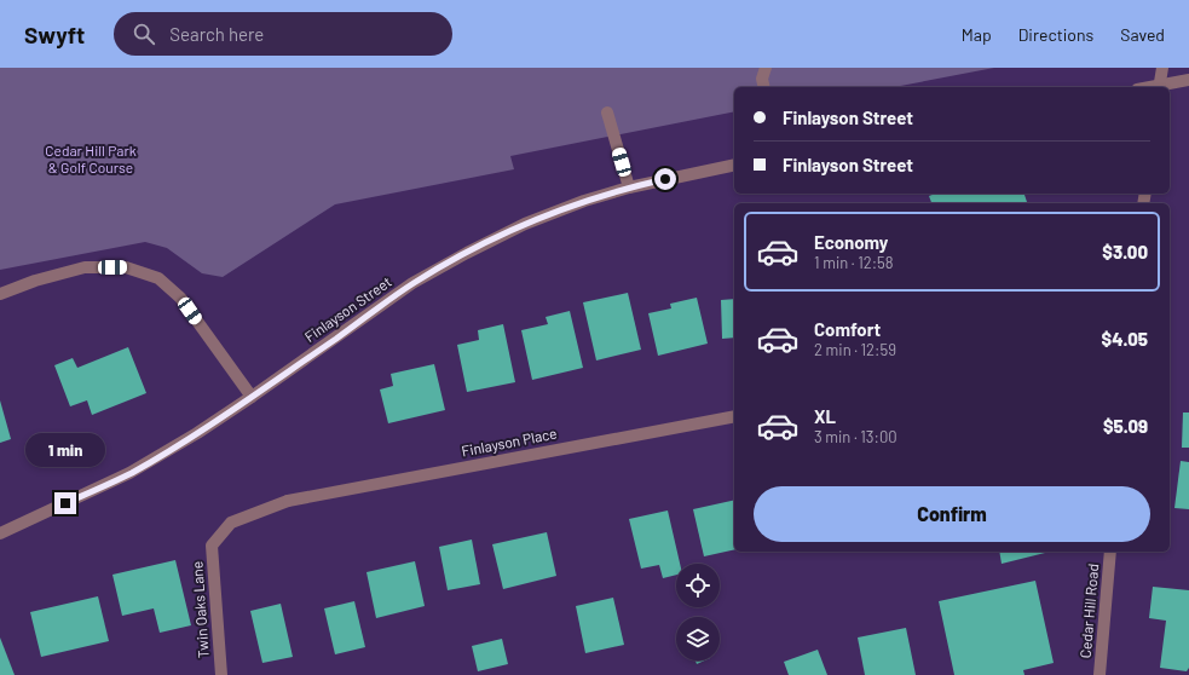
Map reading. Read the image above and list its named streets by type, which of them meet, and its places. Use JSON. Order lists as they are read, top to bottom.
{
  "streets": {
    "street": [
      "Finlayson Street",
      "Finlayson Place",
      "Twin Oaks Lane",
      "Cedar Hill Road"
    ]
  },
  "crossings": [
    ["Finlayson Place", "Twin Oaks Lane"]
  ],
  "parks": ["Cedar Hill Park & Golf Course"],
  "page": {
    "header": "Swyft",
    "search": "Search here",
    "nav": ["Map", "Directions", "Saved"],
    "banner": ["Finlayson Street", "Finlayson Street"],
    "list": [
      {
        "name": "Economy",
        "note": "1 min · 12:58",
        "value": "$3.00"
      },
      {
        "name": "Comfort",
        "note": "2 min · 12:59",
        "value": "$4.05"
      },
      {
        "name": "XL",
        "note": "3 min · 13:00",
        "value": "$5.09"
      }
    ],
    "bubble": "1 min",
    "buttons": "Confirm"
  }
}
